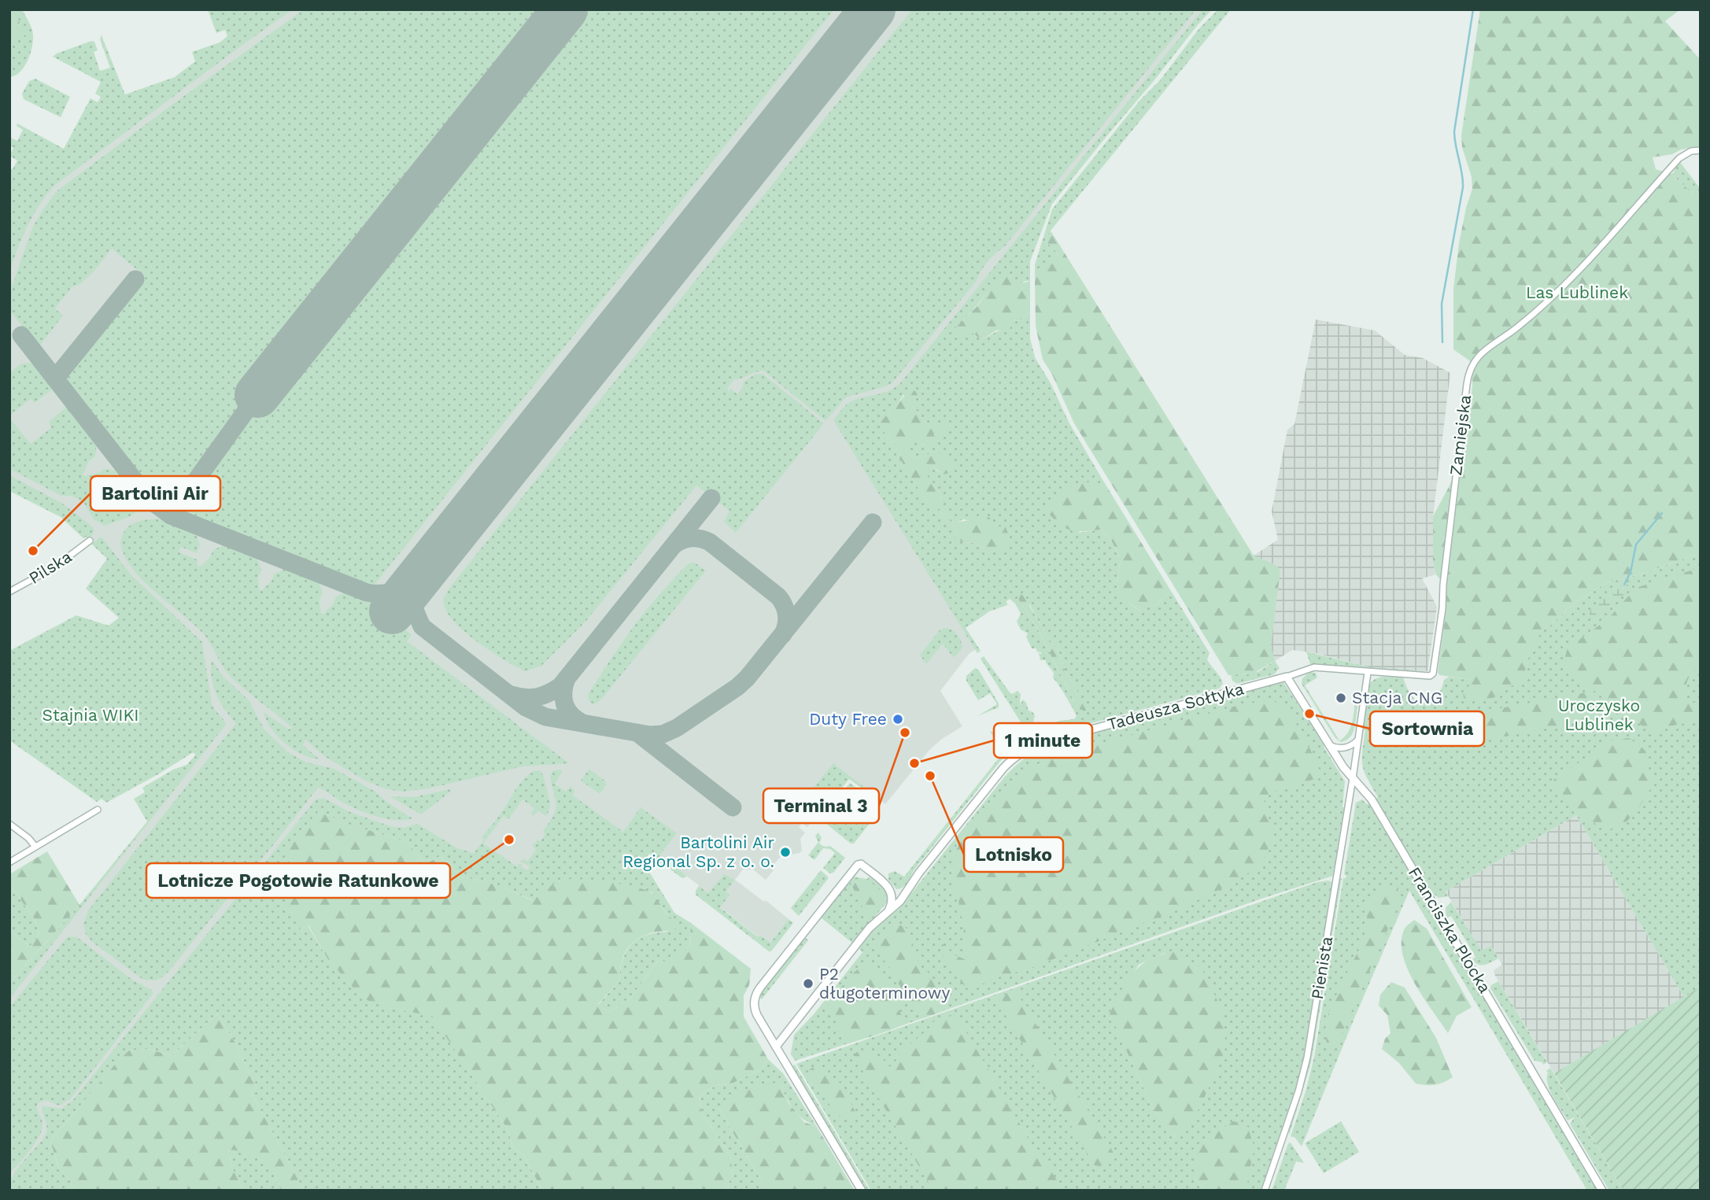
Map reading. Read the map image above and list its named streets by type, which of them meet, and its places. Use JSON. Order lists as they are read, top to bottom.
{
  "streets": {
    "street": [
      "Zamiejska",
      "Pilska",
      "Tadeusza Sołtyka",
      "Franciszka Plocka",
      "Pienista"
    ]
  },
  "crossings": [
    ["Zamiejska", "Tadeusza Sołtyka"],
    ["Zamiejska", "Franciszka Plocka"],
    ["Zamiejska", "Pienista"],
    ["Tadeusza Sołtyka", "Franciszka Plocka"],
    ["Franciszka Plocka", "Pienista"]
  ],
  "parks": ["Las Lublinek", "Uroczysko Lublinek", "Stajnia WIKI"],
  "places": [
    "Bartolini Air",
    "Stacja CNG",
    "Sortownia",
    "Duty Free",
    "Terminal 3",
    "1 minute",
    "Lotnisko",
    "Lotnicze Pogotowie Ratunkowe",
    "Bartolini Air Regional Sp. z o. o.",
    "P2 długoterminowy"
  ]
}
